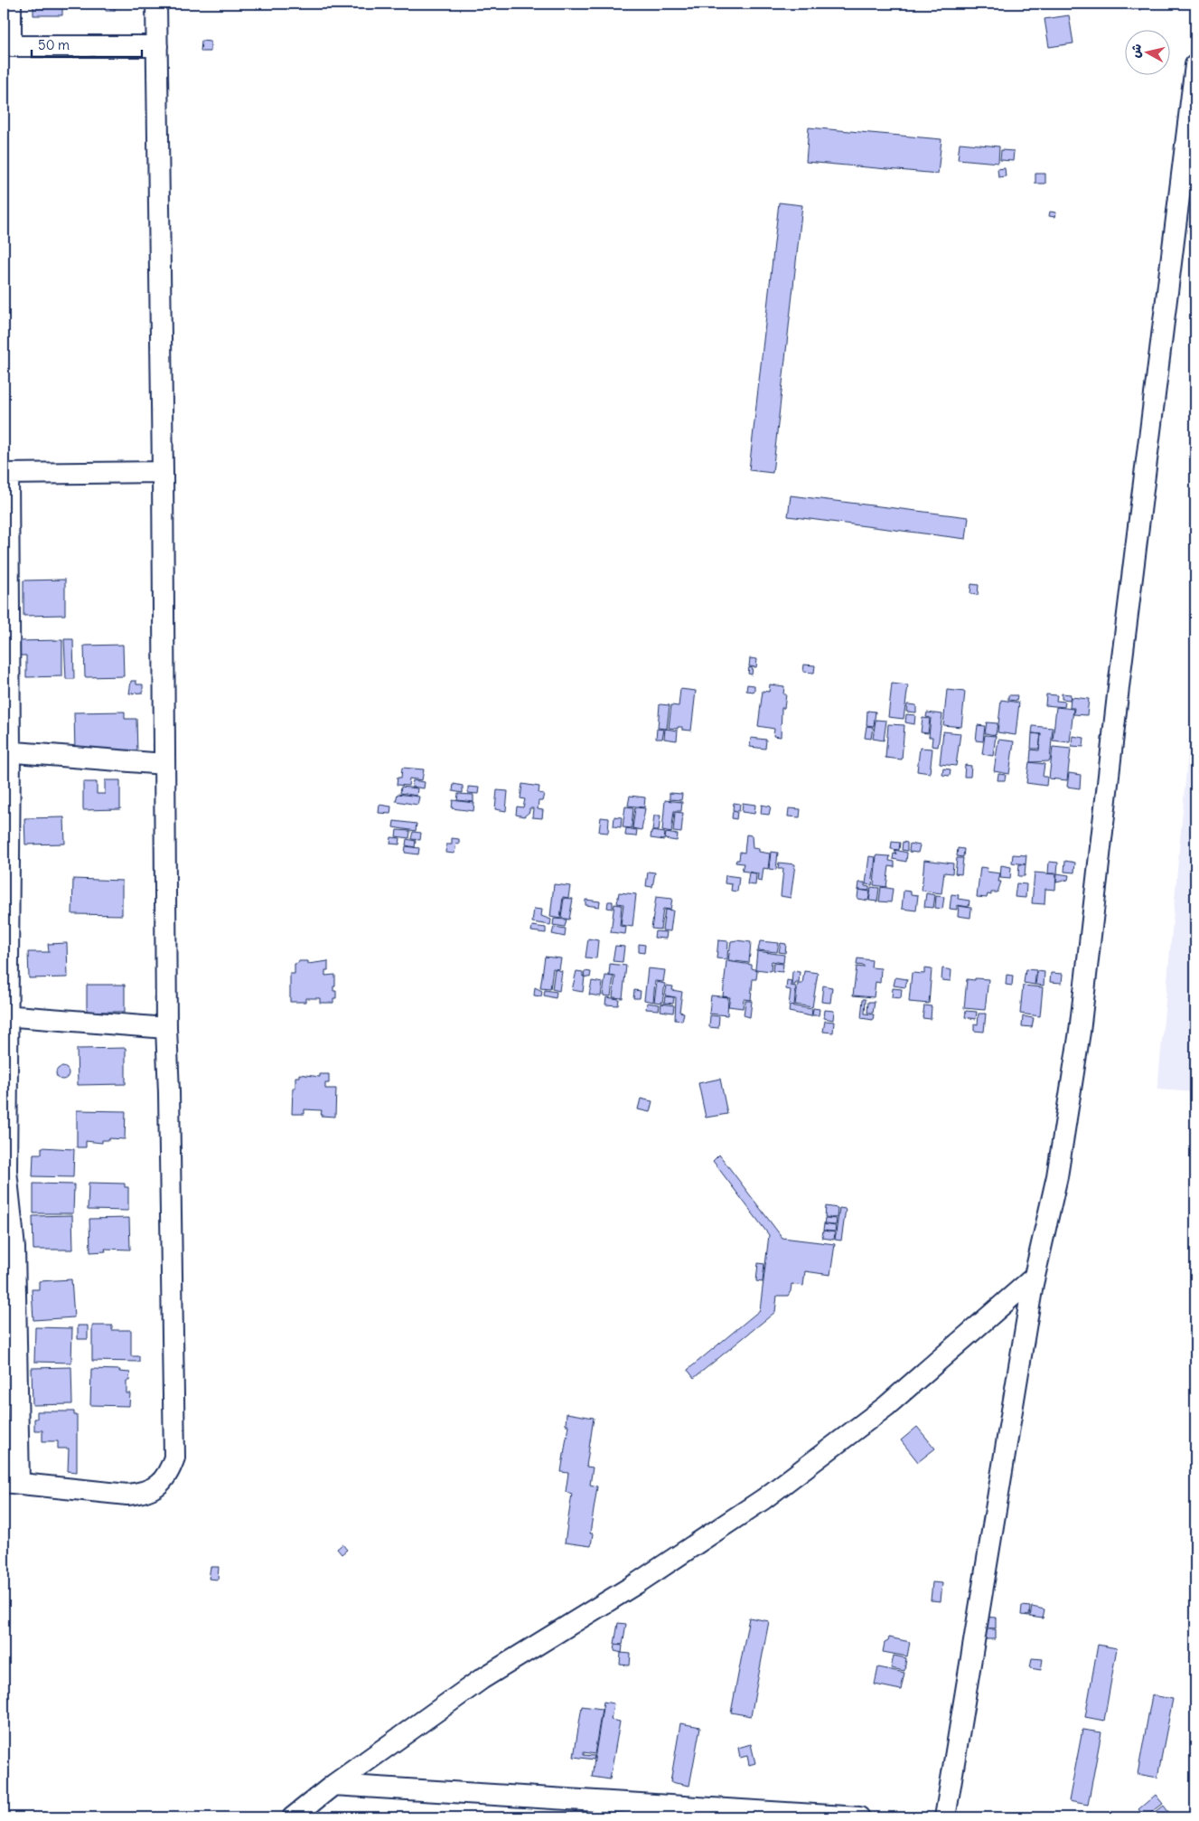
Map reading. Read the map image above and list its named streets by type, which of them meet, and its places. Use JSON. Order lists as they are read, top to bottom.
{
  "scale_bar": "50 m",
  "north": "left"
}
